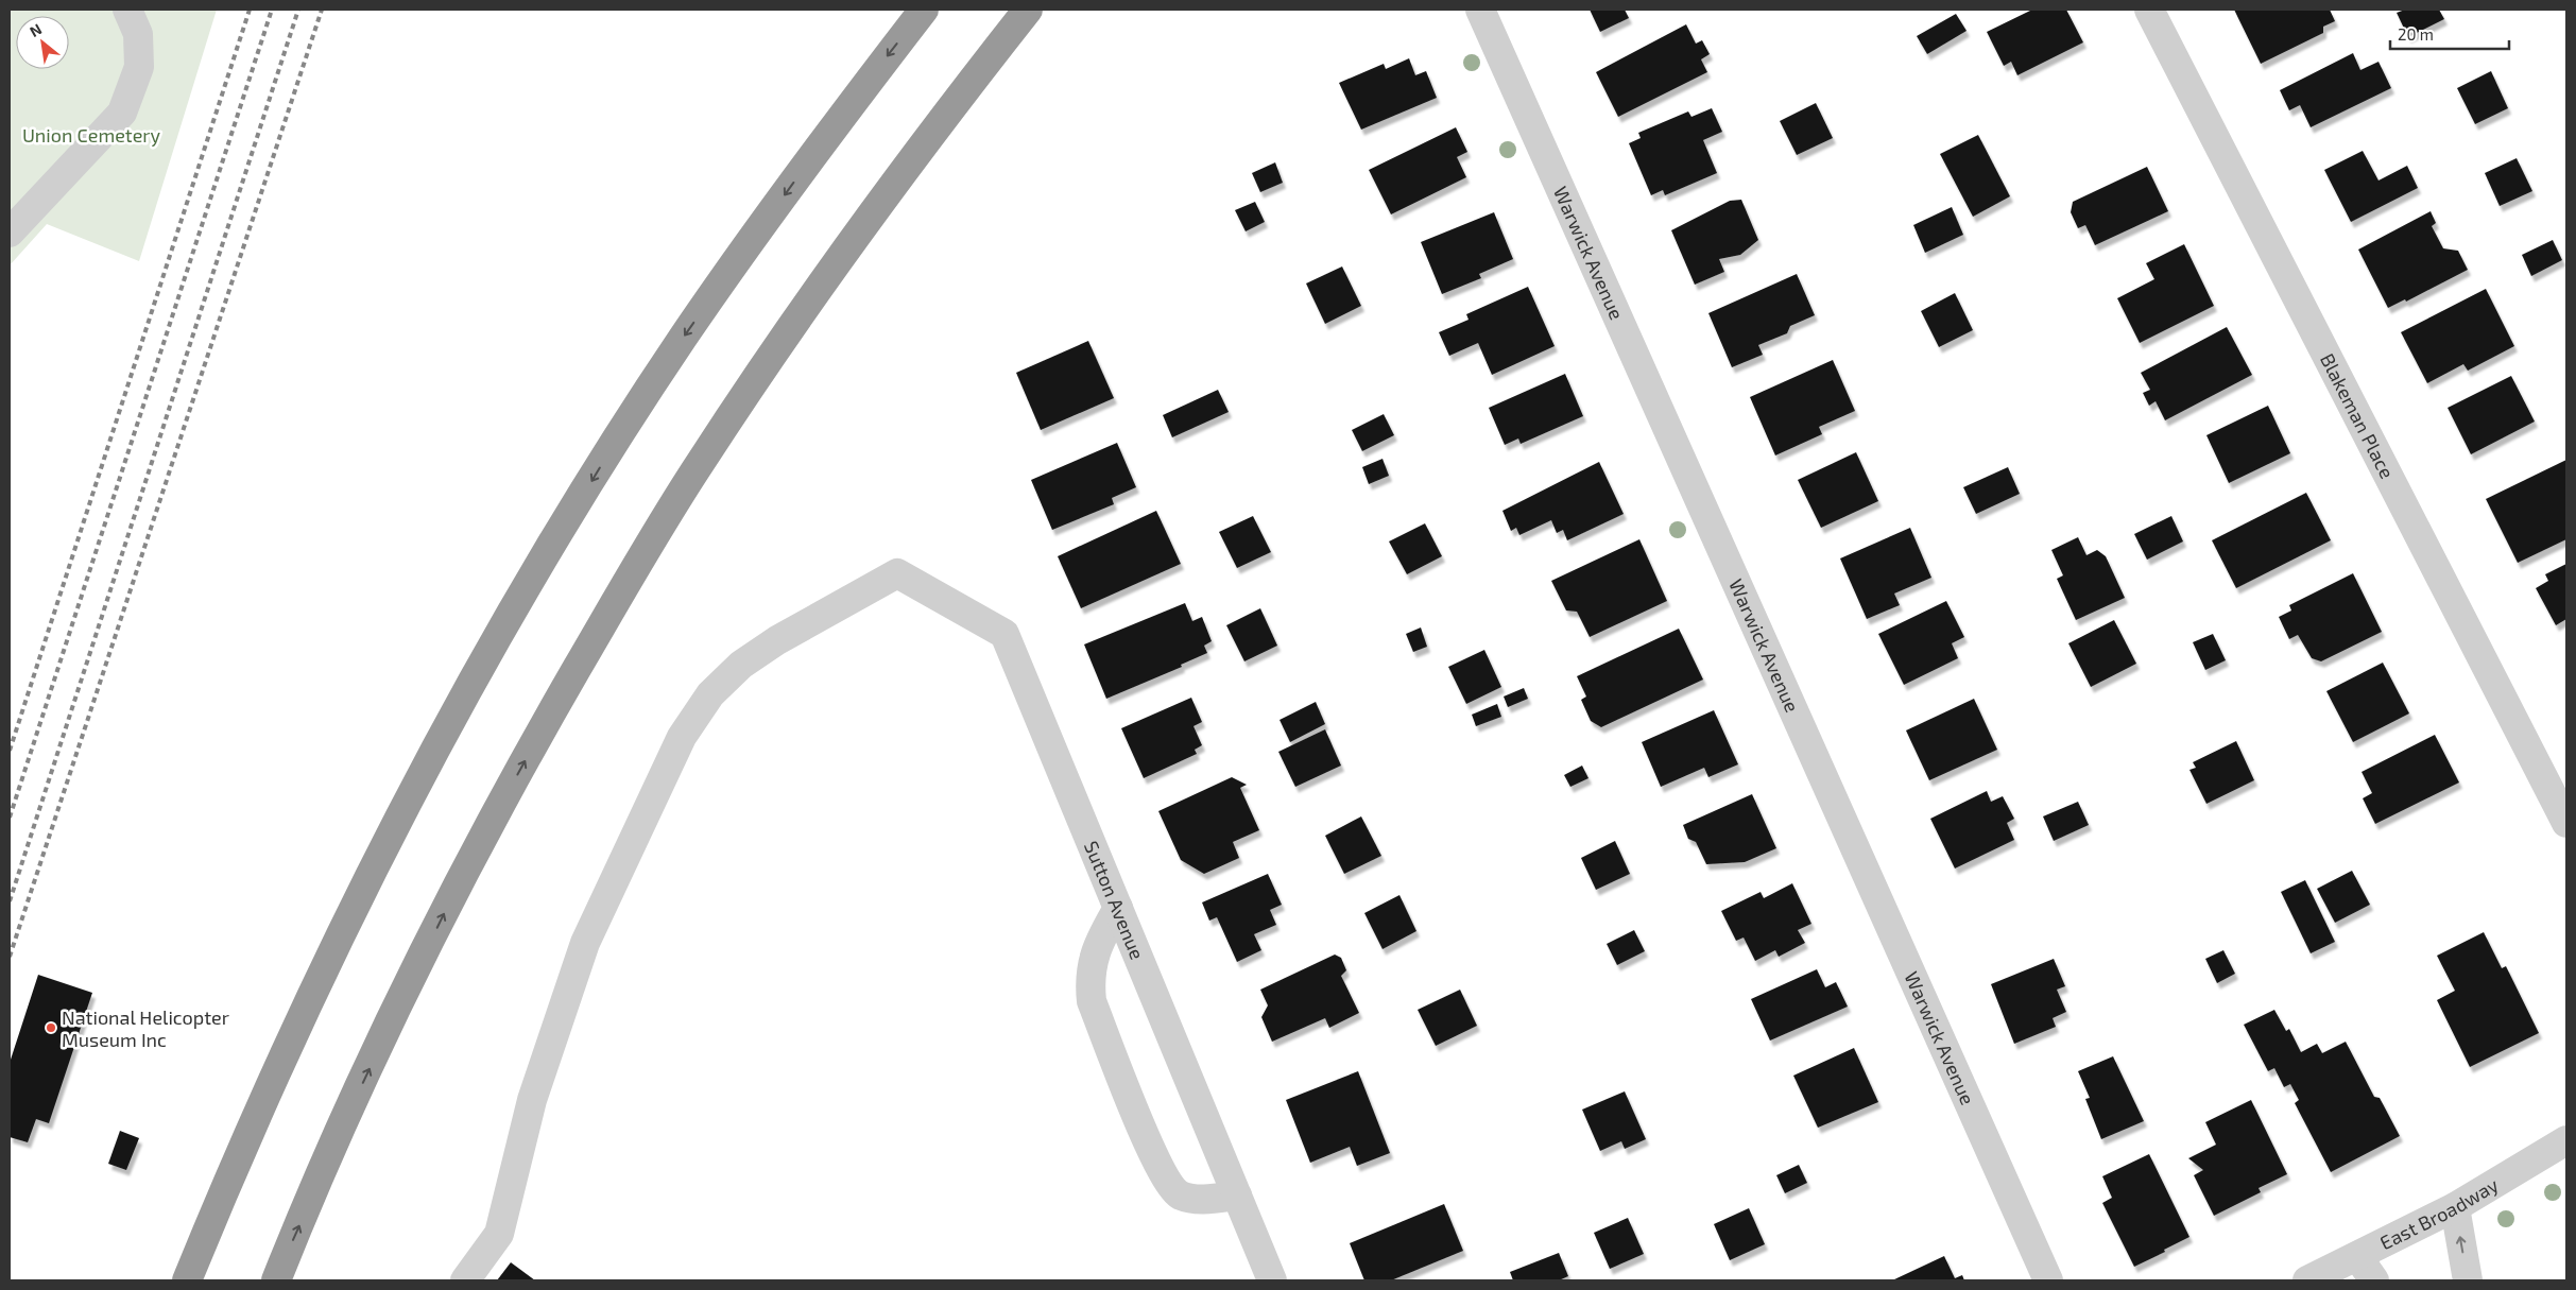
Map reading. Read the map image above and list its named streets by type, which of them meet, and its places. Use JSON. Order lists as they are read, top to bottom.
{
  "streets": {
    "street": [
      "Warwick Avenue",
      "Blakeman Place",
      "Sutton Avenue",
      "East Broadway"
    ]
  },
  "parks": ["Union Cemetery"],
  "places": ["National Helicopter Museum Inc"],
  "scale_bar": "20 m",
  "north": "top left"
}
